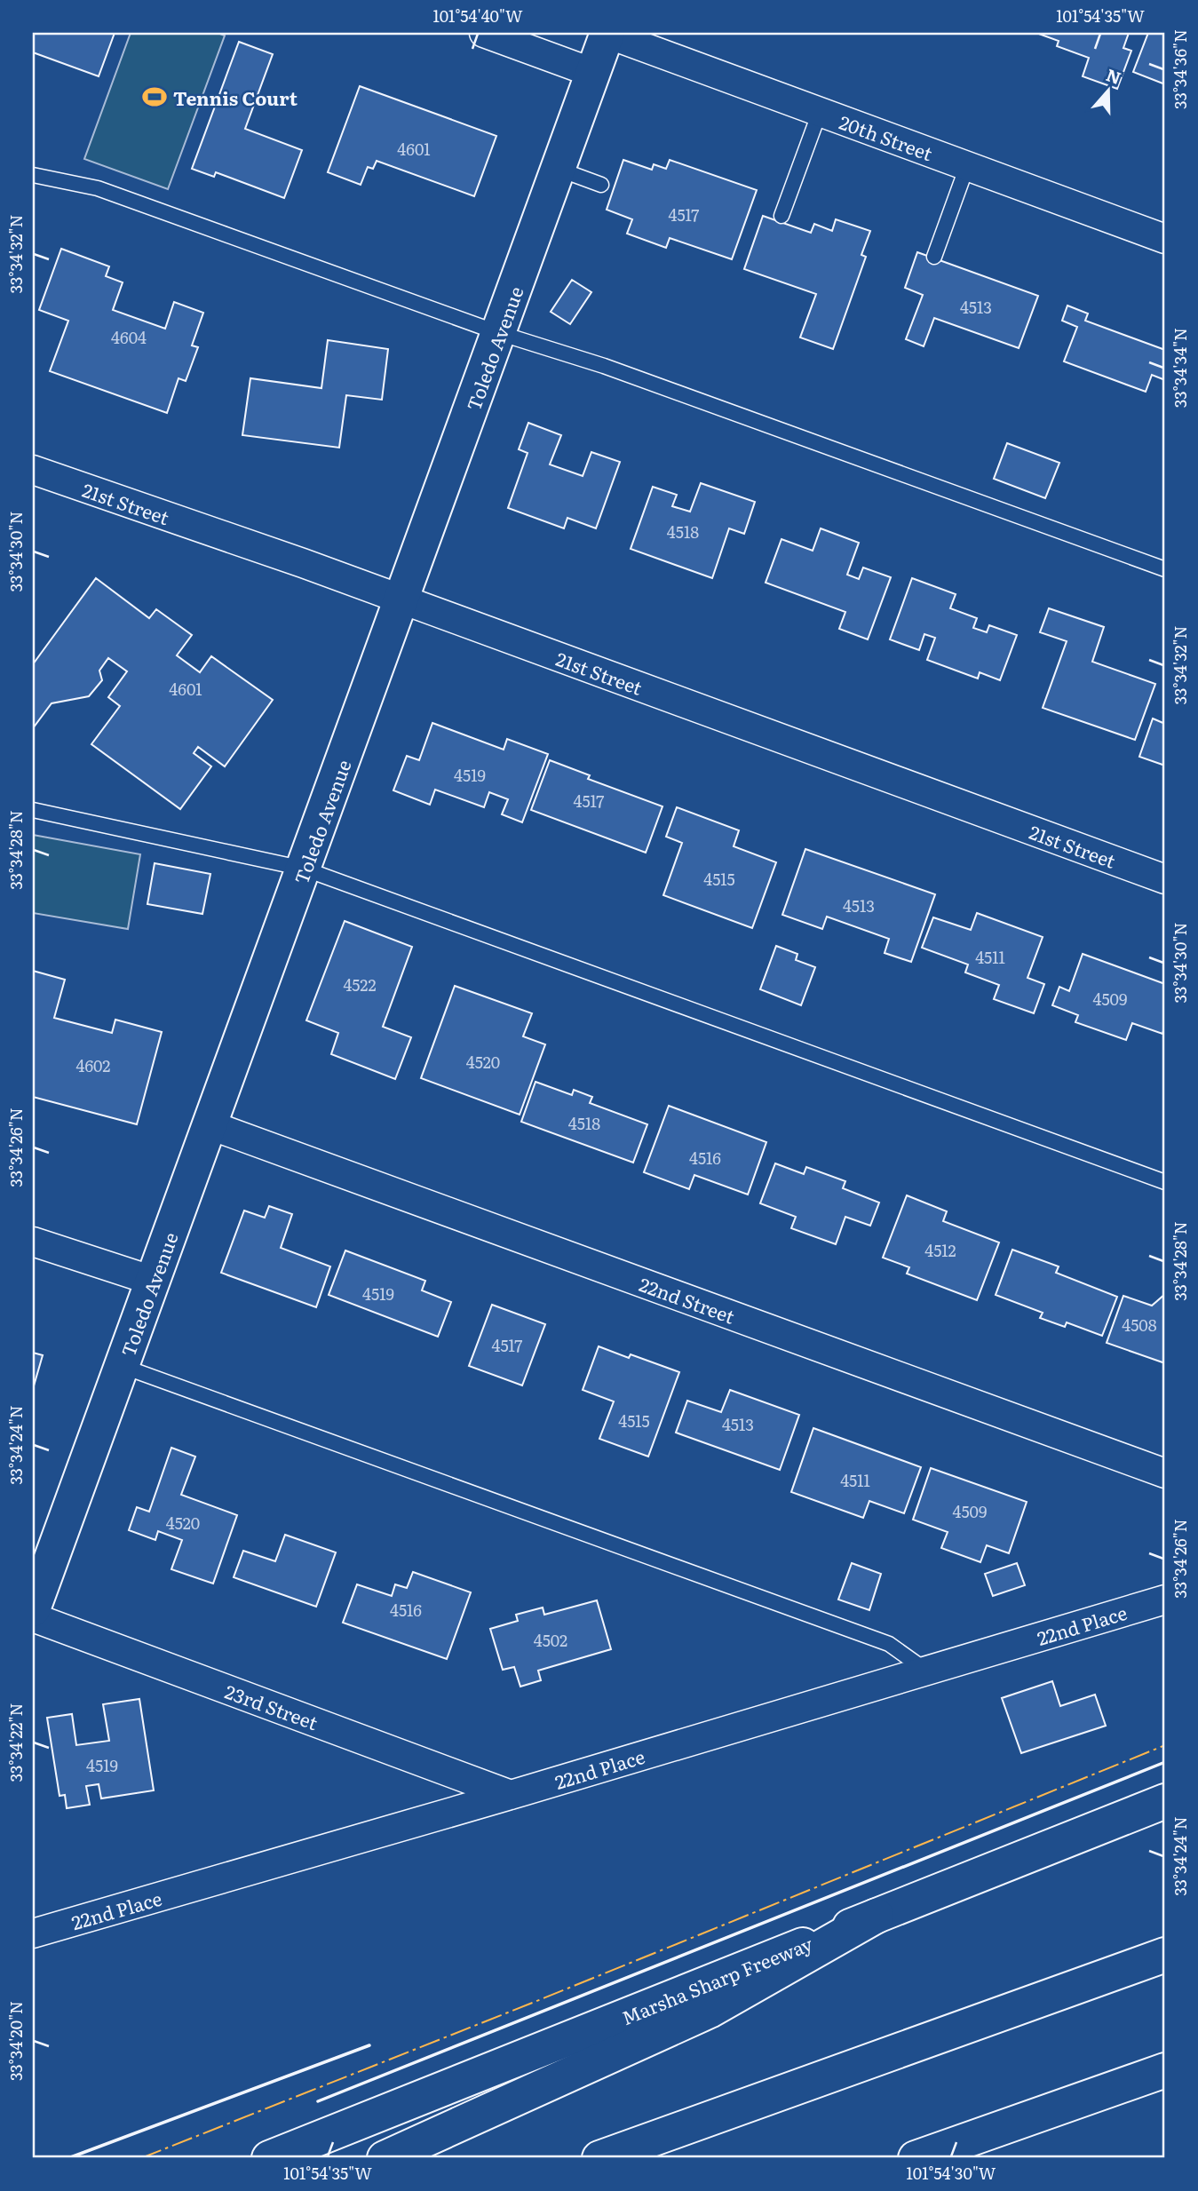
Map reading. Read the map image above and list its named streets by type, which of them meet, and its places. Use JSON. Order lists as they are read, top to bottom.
{
  "streets": {
    "main road": ["Toledo Avenue", "Marsha Sharp Freeway"],
    "street": [
      "20th Street",
      "21st Street",
      "22nd Street",
      "22nd Place",
      "23rd Street"
    ]
  },
  "crossings": [
    ["20th Street", "Toledo Avenue"],
    ["Toledo Avenue", "21st Street"],
    ["Toledo Avenue", "22nd Street"],
    ["22nd Place", "23rd Street"]
  ],
  "places": {
    "sports": ["Tennis Court"]
  },
  "house_numbers": [
    "4601",
    "4517",
    "4513",
    "4604",
    "4518",
    "4601",
    "4519",
    "4517",
    "4515",
    "4513",
    "4511",
    "4522",
    "4509",
    "4520",
    "4602",
    "4518",
    "4516",
    "4512",
    "4519",
    "4508",
    "4517",
    "4515",
    "4513",
    "4511",
    "4509",
    "4520",
    "4516",
    "4502",
    "4519"
  ],
  "north": "top",
  "coordinates": [
    "101°54'40\"W",
    "101°54'35\"W",
    "33°34'36\"N",
    "33°34'32\"N",
    "33°34'34\"N",
    "33°34'30\"N",
    "33°34'28\"N",
    "33°34'26\"N",
    "33°34'24\"N",
    "33°34'22\"N",
    "33°34'20\"N",
    "101°54'30\"W"
  ]
}
